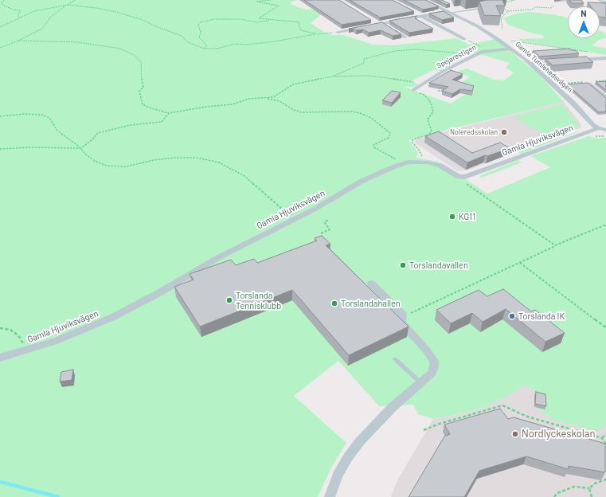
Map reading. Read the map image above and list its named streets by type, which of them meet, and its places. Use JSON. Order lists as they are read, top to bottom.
{
  "streets": {
    "street": ["Spejarestigen", "Gamla Tumlehedsvägen", "Gamla Hjuviksvägen"]
  },
  "crossings": [
    ["Spejarestigen", "Gamla Tumlehedsvägen"],
    ["Gamla Tumlehedsvägen", "Gamla Hjuviksvägen"]
  ],
  "places": [
    "Noleredsskolan",
    "KG11",
    "Torslandavallen",
    "Torslanda Tennisklubb",
    "Torslandahallen",
    "Torslanda IK",
    "Nordlyckeskolan"
  ],
  "north": "top"
}
